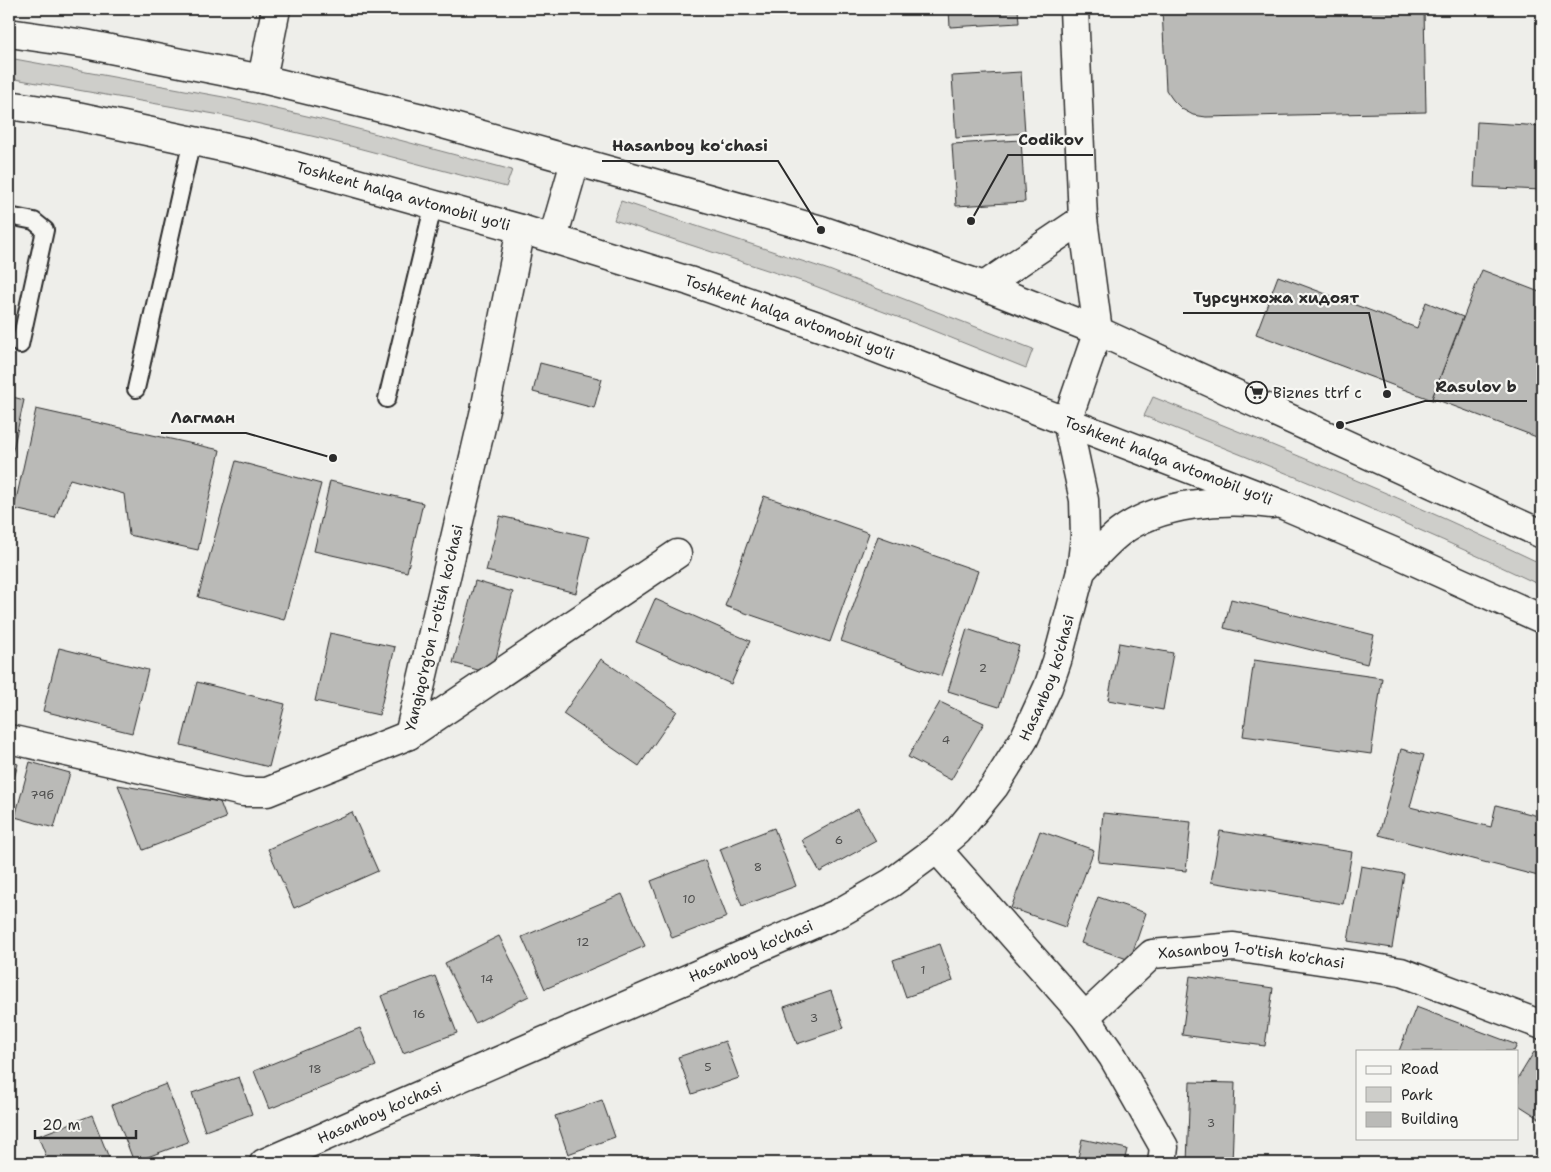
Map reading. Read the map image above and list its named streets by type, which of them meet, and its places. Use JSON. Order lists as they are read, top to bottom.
{
  "streets": {
    "main road": [
      "Toshkent halqa avtomobil yo'li",
      "Yangiqo'rg'on 1-o'tish ko'chasi",
      "Hasanboy ko'chasi",
      "Xasanboy 1-o'tish ko'chasi"
    ]
  },
  "crossings": [
    ["Toshkent halqa avtomobil yo'li", "Yangiqo'rg'on 1-o'tish ko'chasi"],
    ["Toshkent halqa avtomobil yo'li", "Hasanboy ko'chasi"]
  ],
  "places": {
    "other": [
      "Codikov",
      "Hasanboy koʻchasi",
      "Турсунхожа хидоят",
      "Rasulov b",
      "Лагман"
    ],
    "supermarket": ["Biznes ttrf c"]
  },
  "house_numbers": [
    "2",
    "4",
    "79б",
    "6",
    "8",
    "10",
    "12",
    "1",
    "14",
    "16",
    "3",
    "5",
    "18",
    "3"
  ],
  "legend": ["Road", "Park", "Building"],
  "scale_bar": "20 m"
}
